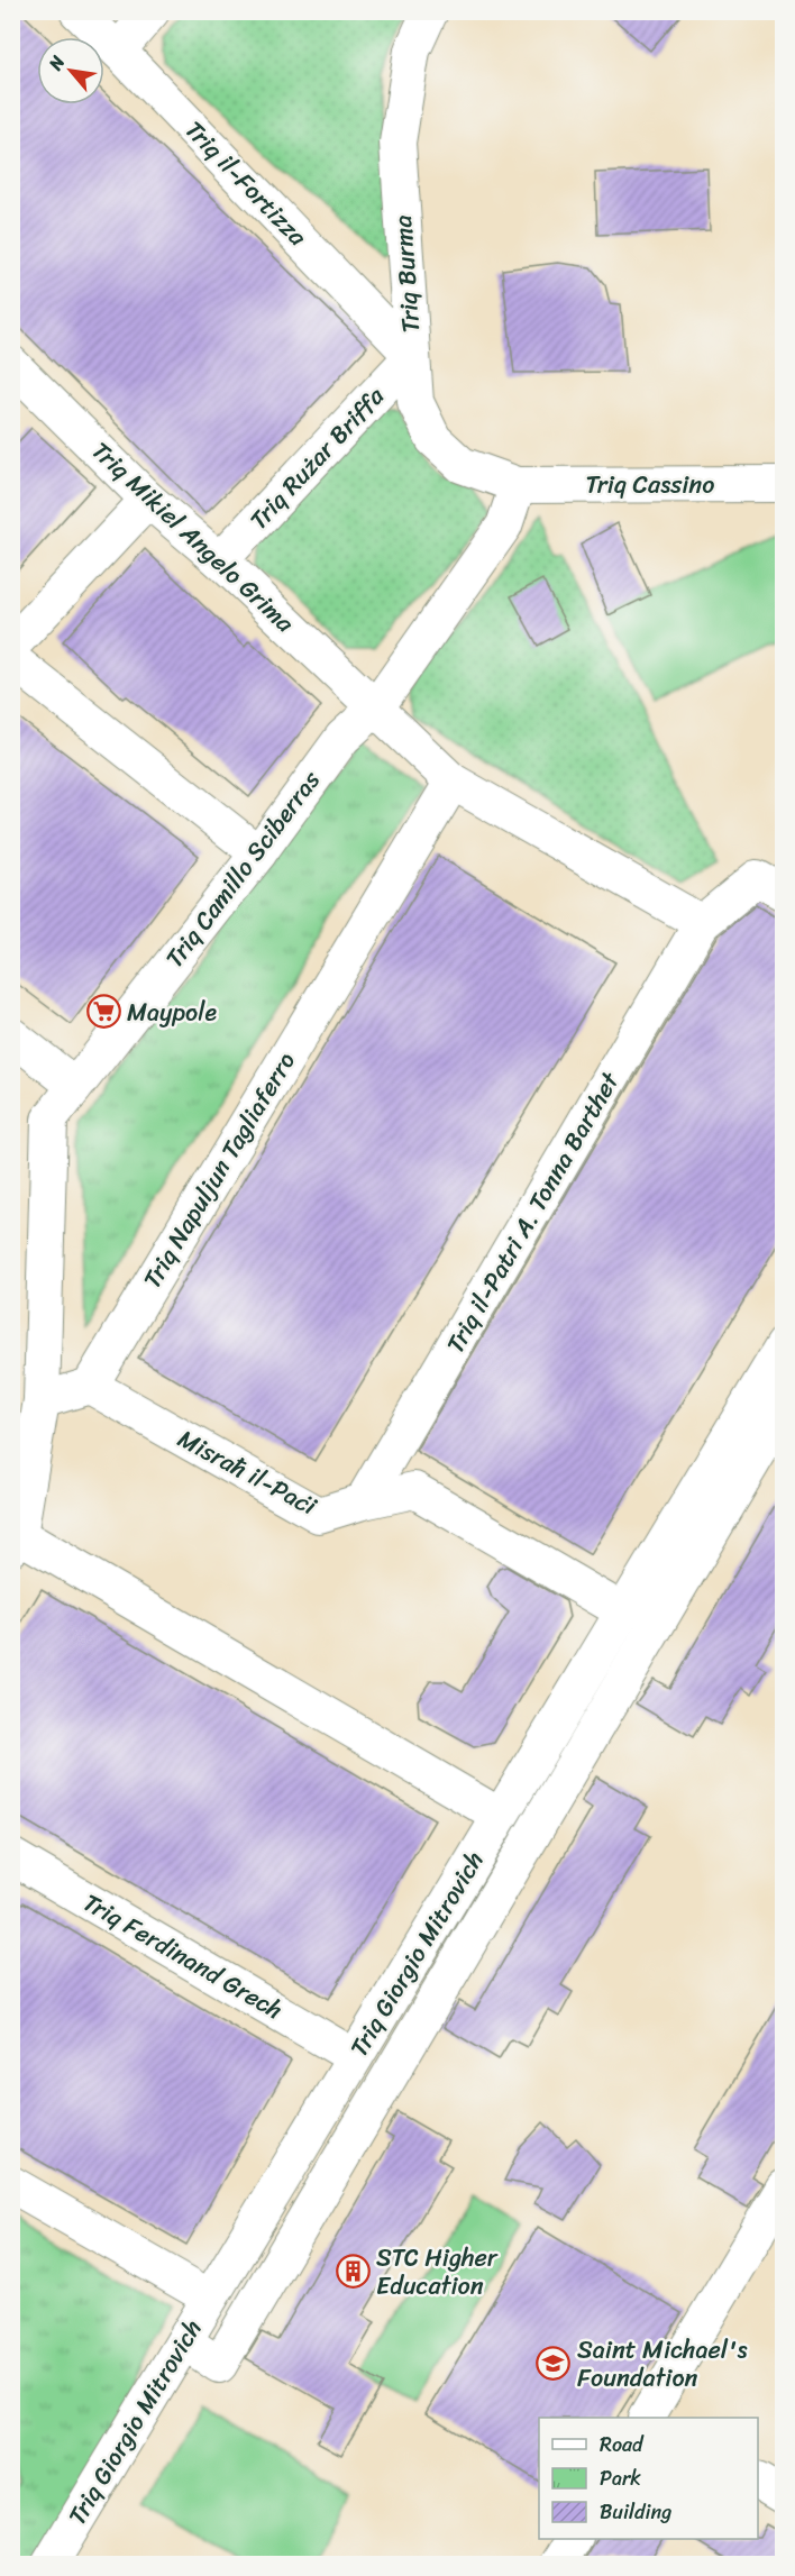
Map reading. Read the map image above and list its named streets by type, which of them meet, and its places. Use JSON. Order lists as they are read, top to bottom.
{
  "streets": {
    "street": [
      "Triq il-Fortizza",
      "Triq Burma",
      "Triq Rużar Briffa",
      "Triq Cassino",
      "Triq Mikiel Angelo Grima",
      "Triq Camillo Sciberras",
      "Triq Napuljun Tagliaferro",
      "Triq il-Patri A. Tonna Barthet",
      "Misraħ il-Paċi",
      "Triq Giorgio Mitrovich",
      "Triq Ferdinand Grech"
    ]
  },
  "crossings": [
    ["Triq il-Fortizza", "Triq Burma"],
    ["Triq il-Fortizza", "Triq Rużar Briffa"],
    ["Triq Burma", "Triq Rużar Briffa"],
    ["Triq Burma", "Triq Cassino"],
    ["Triq Burma", "Triq Camillo Sciberras"],
    ["Triq Rużar Briffa", "Triq Mikiel Angelo Grima"],
    ["Triq Cassino", "Triq Camillo Sciberras"],
    ["Triq Mikiel Angelo Grima", "Triq Camillo Sciberras"],
    ["Triq Mikiel Angelo Grima", "Triq Napuljun Tagliaferro"],
    ["Triq Mikiel Angelo Grima", "Triq il-Patri A. Tonna Barthet"],
    ["Triq Napuljun Tagliaferro", "Misraħ il-Paċi"],
    ["Triq il-Patri A. Tonna Barthet", "Misraħ il-Paċi"],
    ["Misraħ il-Paċi", "Triq Giorgio Mitrovich"],
    ["Triq Giorgio Mitrovich", "Triq Ferdinand Grech"]
  ],
  "places": {
    "supermarket": ["Maypole"],
    "building": ["STC Higher Education"],
    "school or university": ["Saint Michael's Foundation"]
  },
  "legend": ["Road", "Park", "Building"],
  "north": "top left"
}
